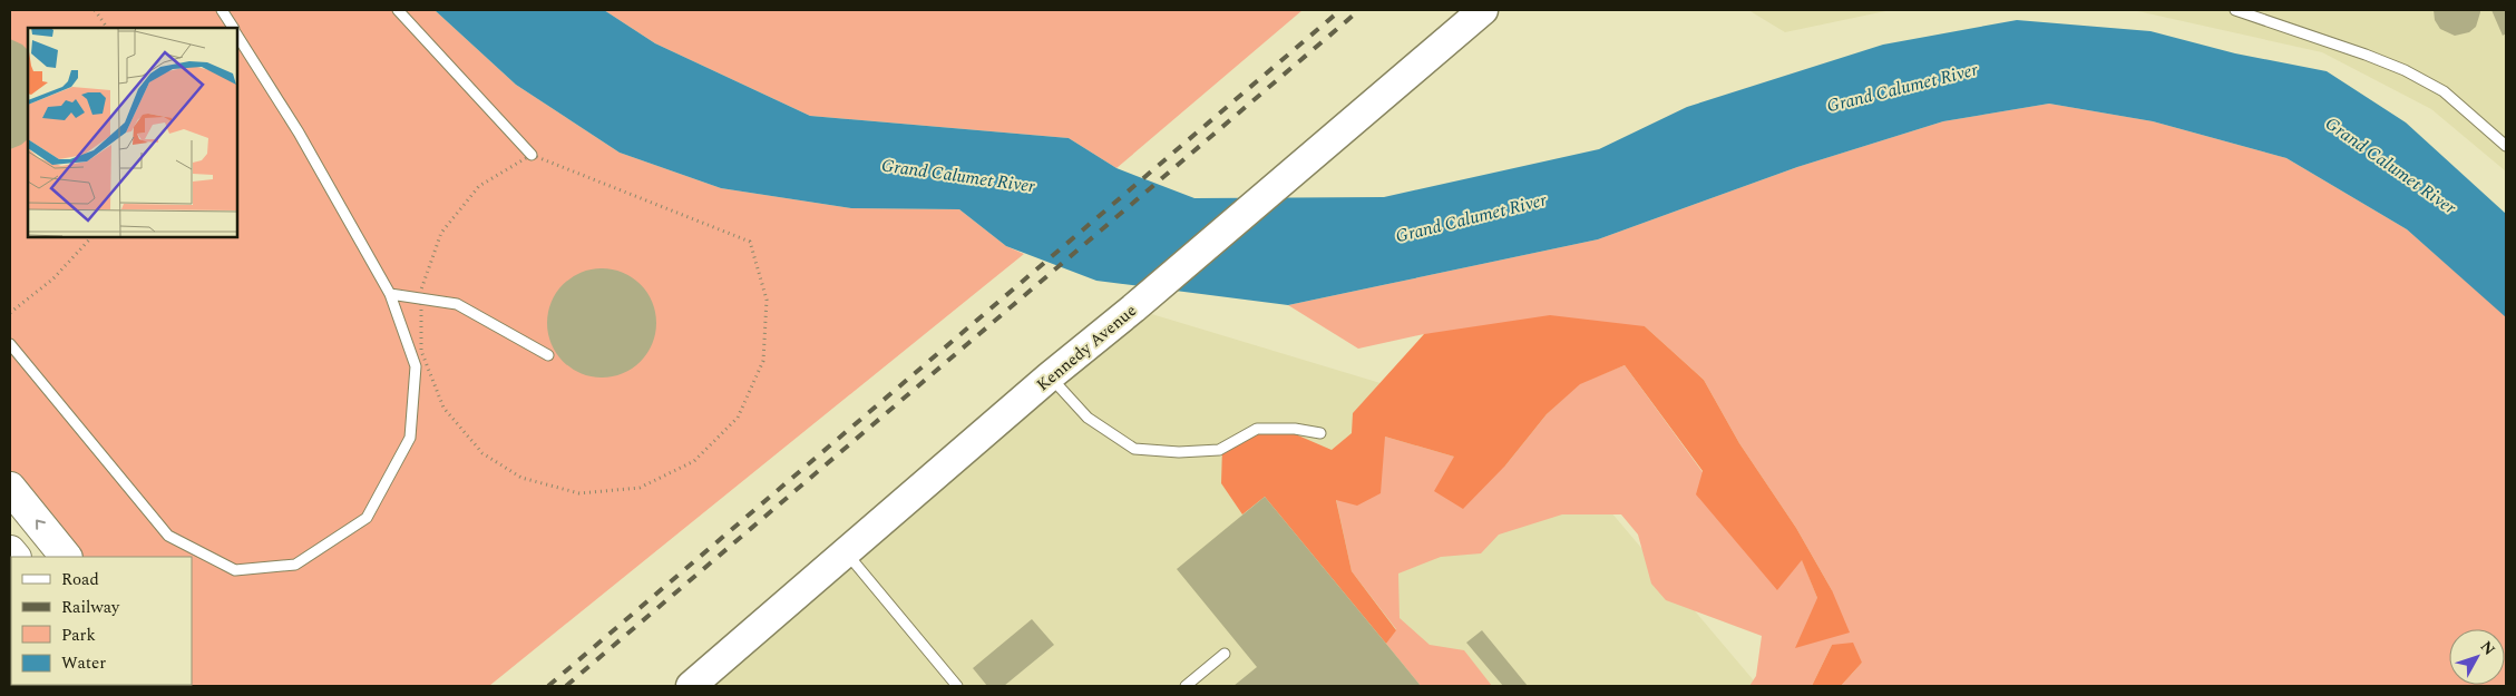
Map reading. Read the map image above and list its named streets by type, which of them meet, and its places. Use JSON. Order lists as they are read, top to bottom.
{
  "streets": {
    "main road": ["Kennedy Avenue"]
  },
  "water": ["Grand Calumet River"],
  "legend": [
    "Road",
    "Railway",
    "Park",
    "Water"
  ],
  "north": "top right"
}
